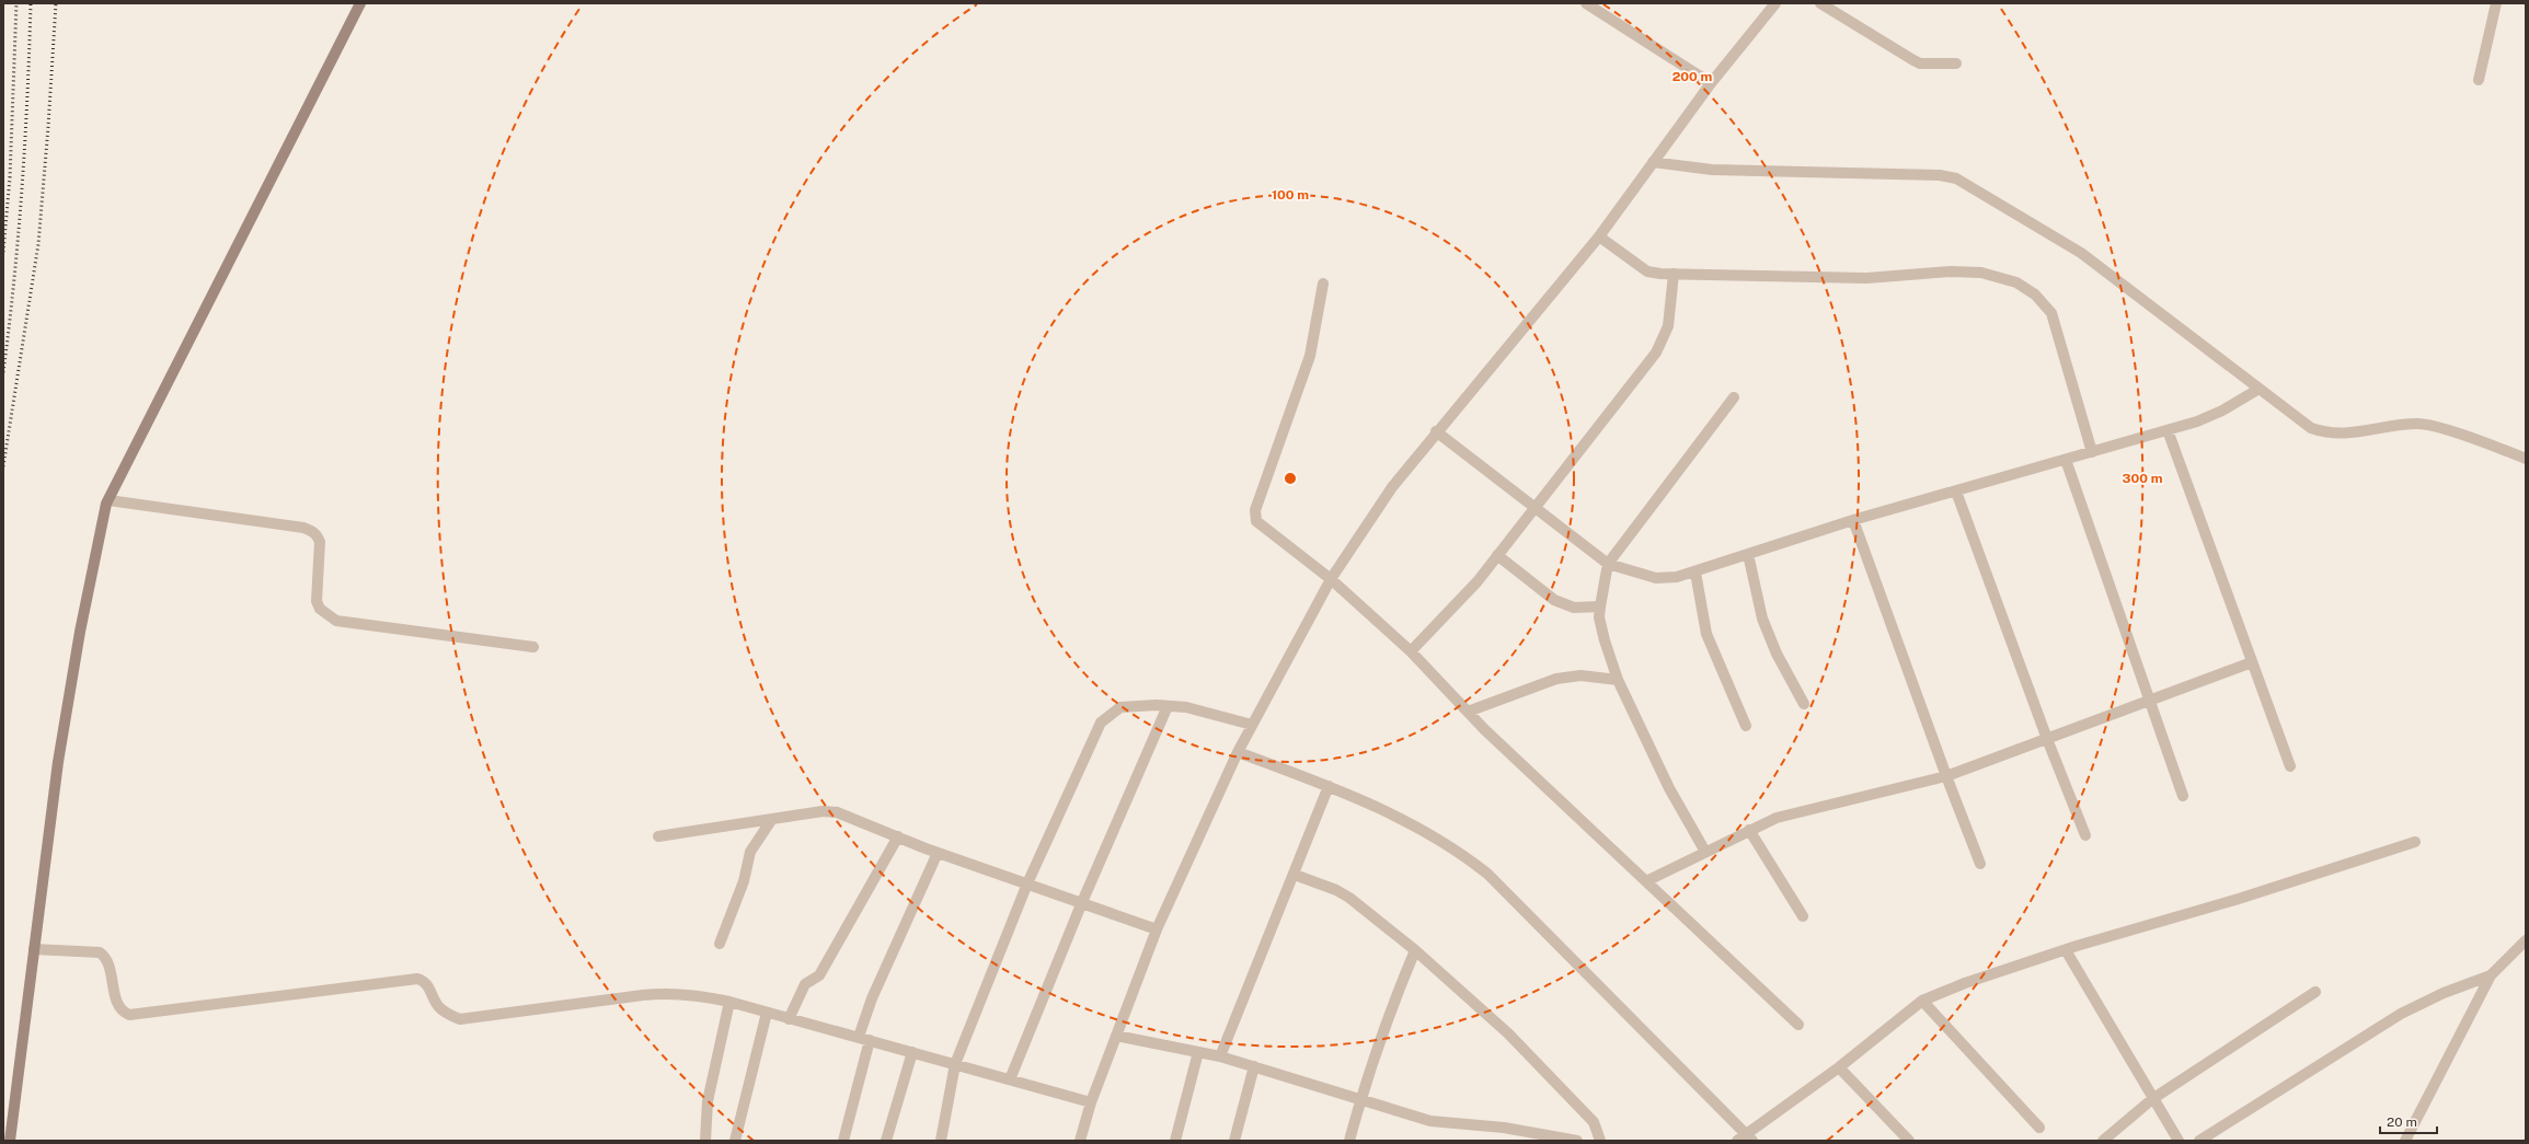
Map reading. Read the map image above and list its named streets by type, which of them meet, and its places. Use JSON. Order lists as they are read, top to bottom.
{
  "scale_bar": "20 m",
  "rings": ["200 m", "100 m", "300 m"]
}
